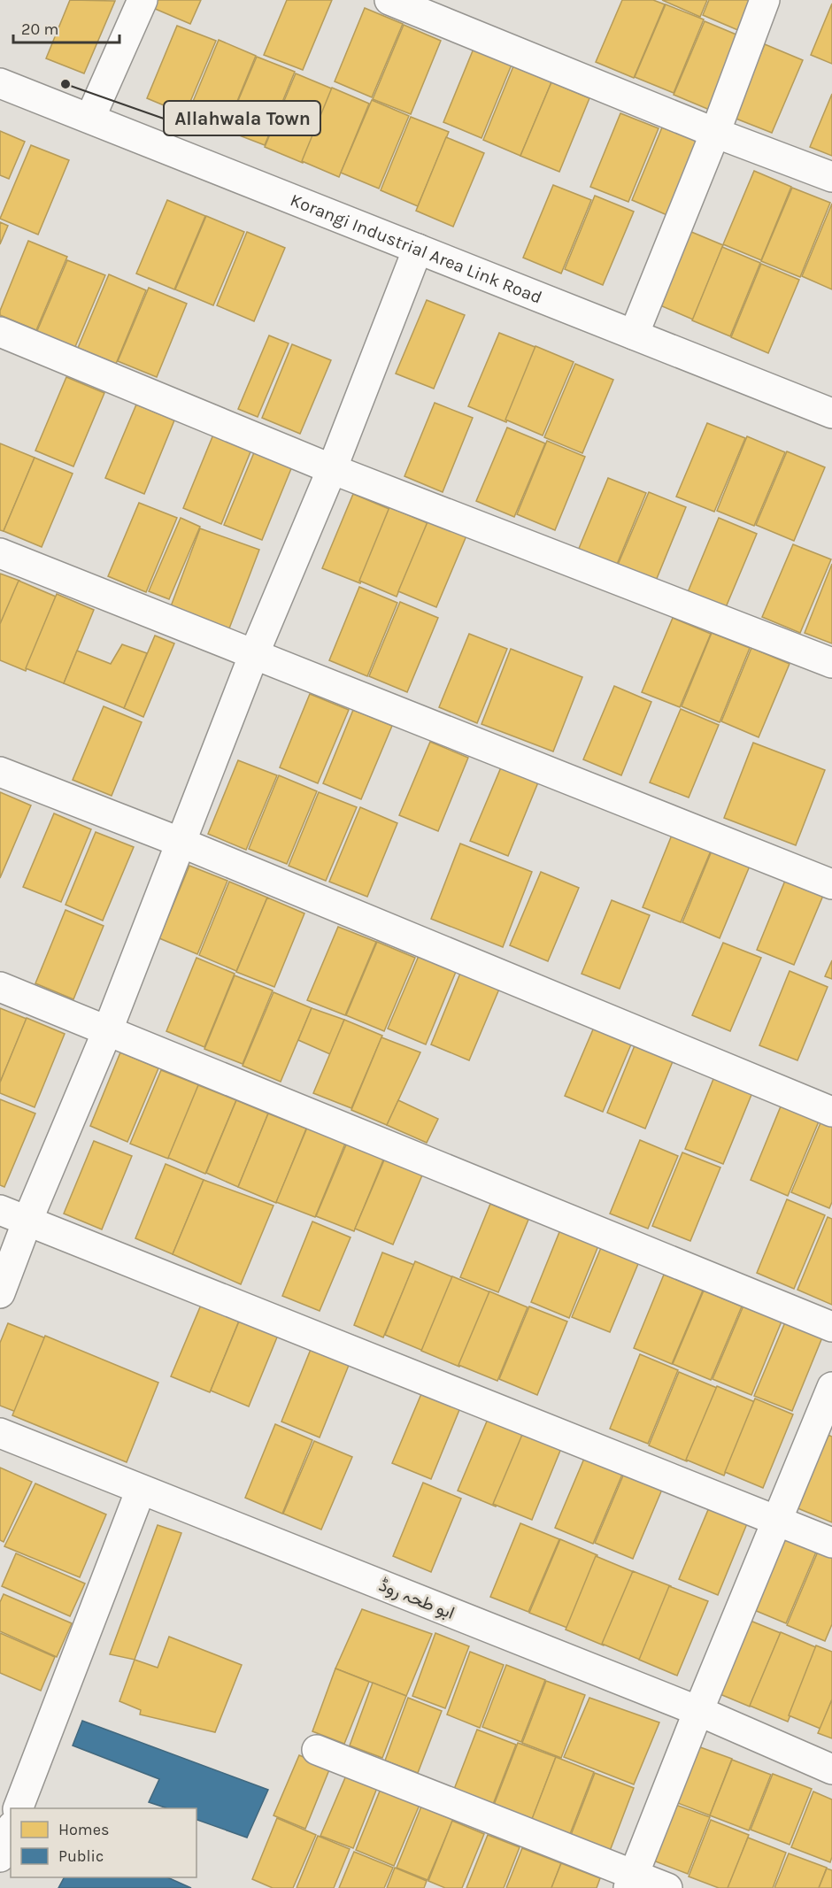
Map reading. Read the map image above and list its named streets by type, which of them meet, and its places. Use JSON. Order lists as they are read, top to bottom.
{
  "streets": {
    "street": ["Korangi Industrial Area Link Road", "ابو طحہ روڈ"]
  },
  "places": ["Allahwala Town"],
  "legend": ["Homes", "Public"],
  "scale_bar": "20 m"
}
